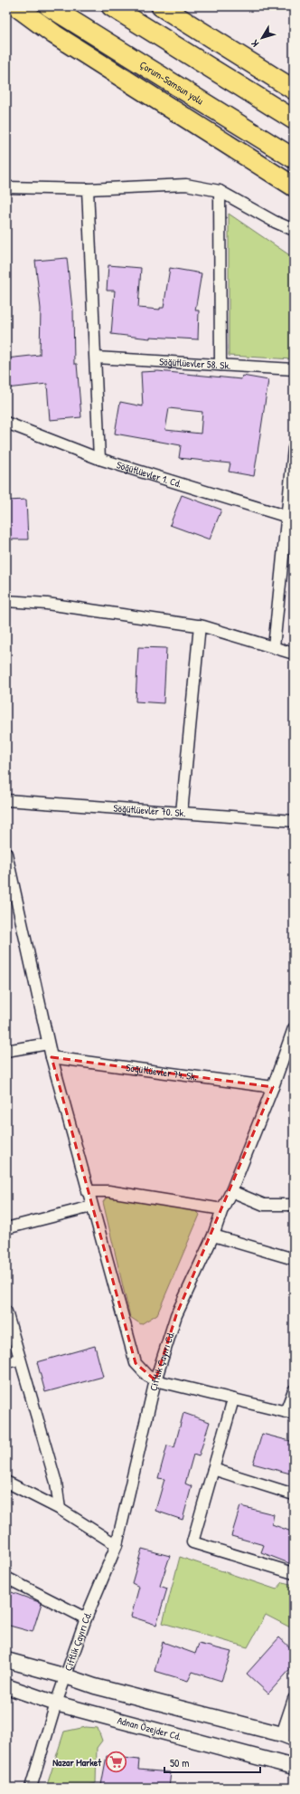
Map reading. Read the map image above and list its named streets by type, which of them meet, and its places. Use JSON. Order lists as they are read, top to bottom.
{
  "streets": {
    "highway": ["Çorum-Samsun yolu"],
    "street": [
      "Söğütlüevler 58. Sk.",
      "Söğütlüevler 1. Cd.",
      "Söğütlüevler 70. Sk.",
      "Söğütlüevler 74. Sk.",
      "Çiftlik Çayırı Cd.",
      "Adnan Özejder Cd."
    ]
  },
  "crossings": [
    ["Söğütlüevler 74. Sk.", "Çiftlik Çayırı Cd."],
    ["Çiftlik Çayırı Cd.", "Adnan Özejder Cd."]
  ],
  "places": {
    "supermarket": ["Nazar Market"]
  },
  "scale_bar": "50 m",
  "north": "bottom left"
}
